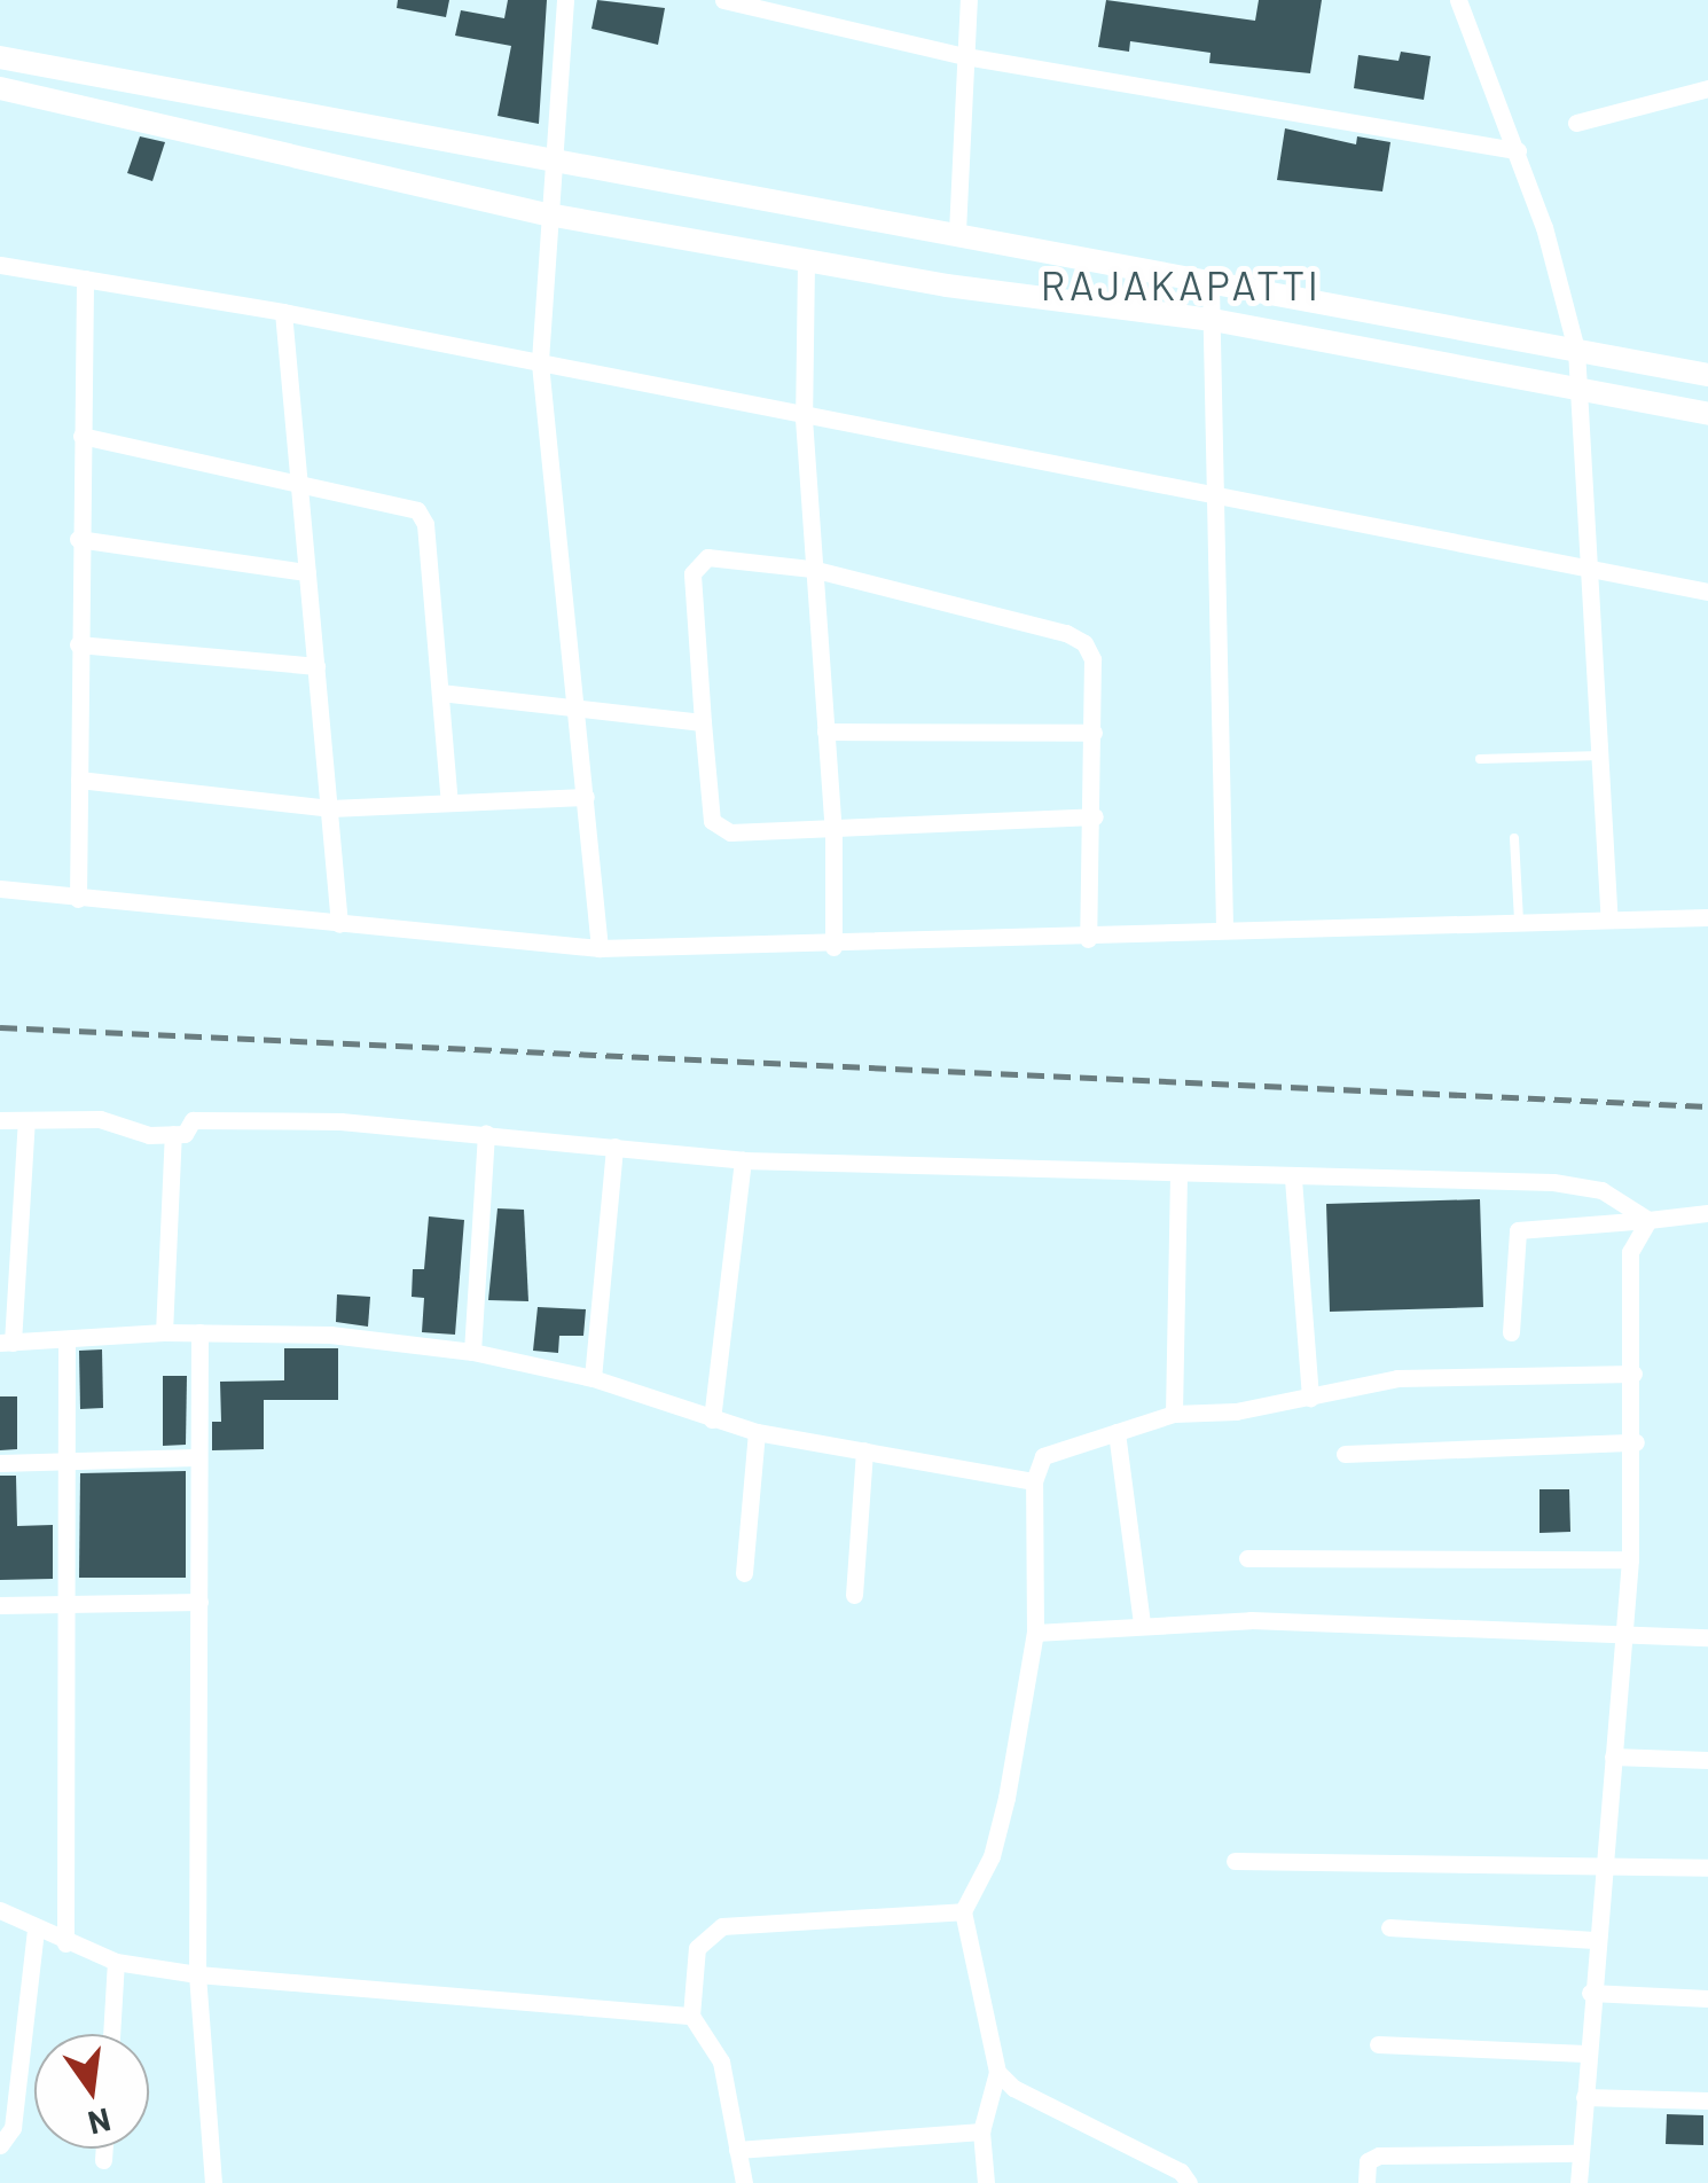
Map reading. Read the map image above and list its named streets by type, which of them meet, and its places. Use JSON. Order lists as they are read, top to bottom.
{
  "districts": ["RAJAKAPATTI"],
  "north": "bottom"
}
